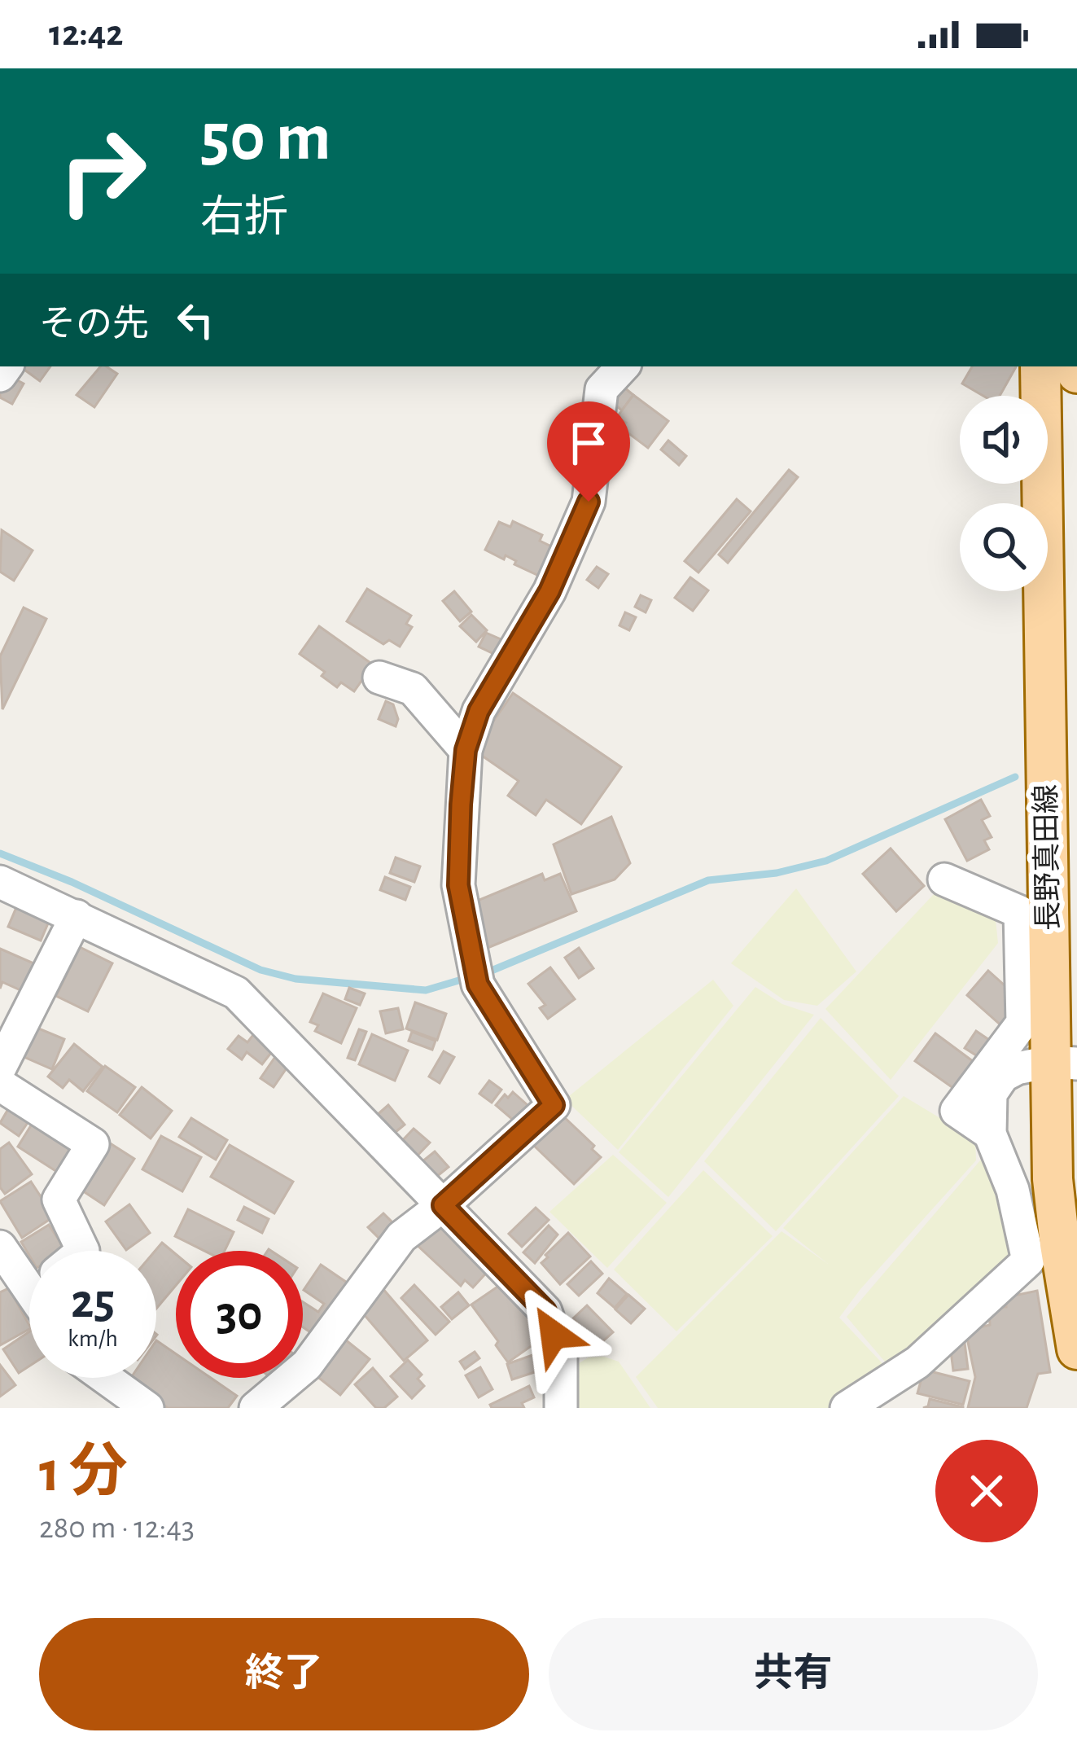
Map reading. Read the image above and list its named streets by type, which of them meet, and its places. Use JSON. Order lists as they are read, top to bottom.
{
  "streets": {
    "main road": ["長野真田線"]
  },
  "page": {
    "status": "12:42",
    "turn": ["50 m", "右折"],
    "then": "その先",
    "speed": "25 km/h",
    "limit": "30",
    "heading": ["1 分", "280 m · 12:43"],
    "buttons": ["終了", "共有"]
  }
}
